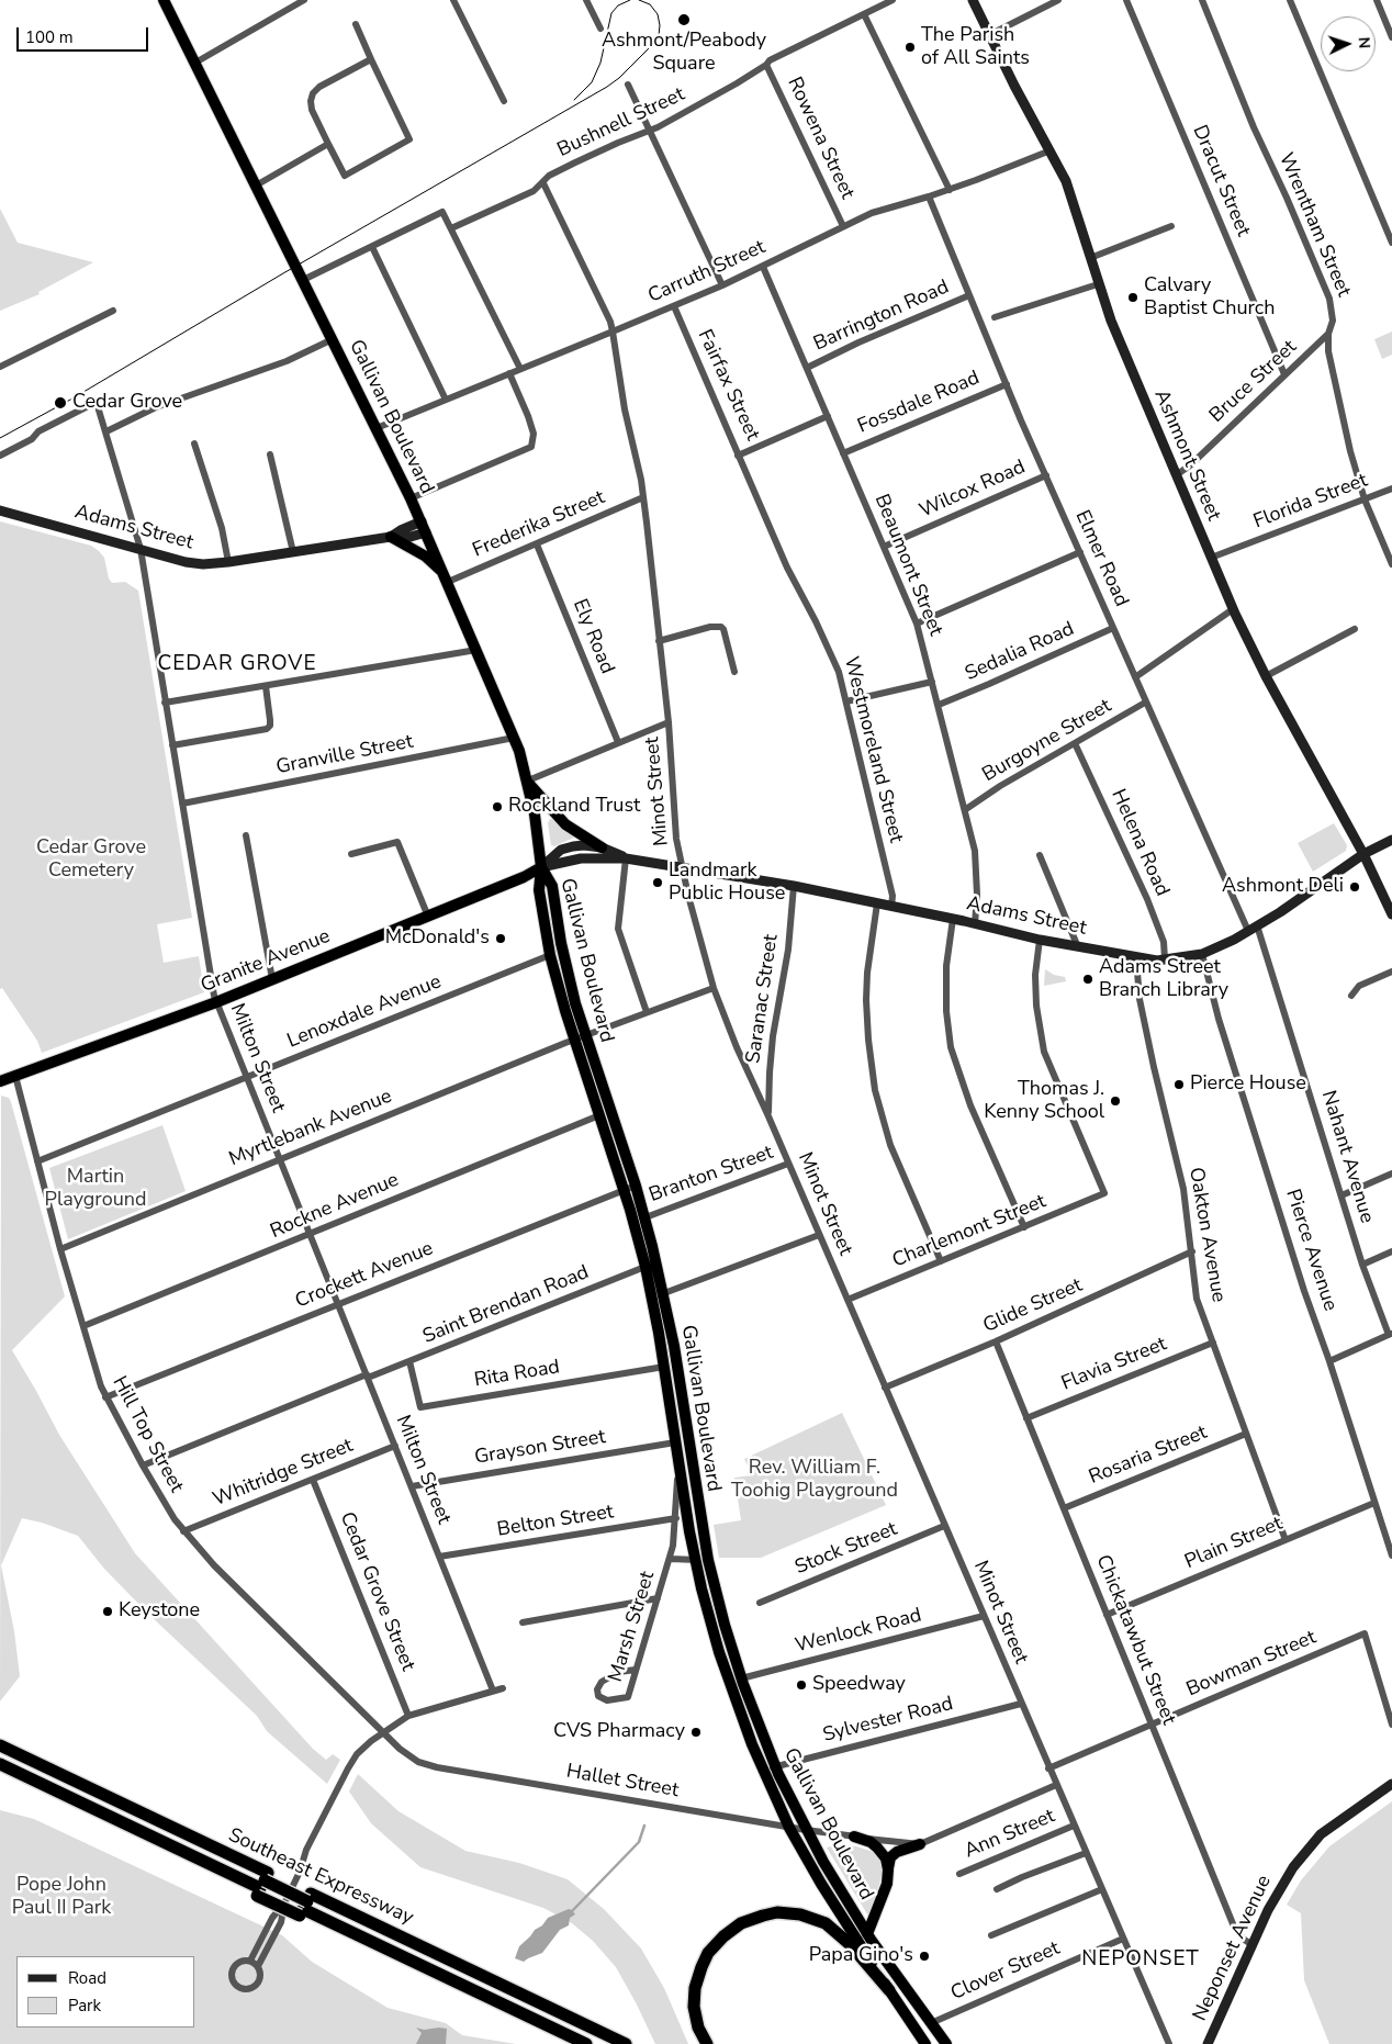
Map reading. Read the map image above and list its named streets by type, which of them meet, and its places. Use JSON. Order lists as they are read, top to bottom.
{
  "streets": {
    "highway": ["Gallivan Boulevard", "Granite Avenue", "Southeast Expressway"],
    "main road": ["Ashmont Street", "Adams Street", "Neponset Avenue"],
    "street": [
      "Bushnell Street",
      "Rowena Street",
      "Dracut Street",
      "Wrentham Street",
      "Carruth Street",
      "Barrington Road",
      "Bruce Street",
      "Fairfax Street",
      "Fossdale Road",
      "Wilcox Road",
      "Florida Street",
      "Frederika Street",
      "Elmer Road",
      "Beaumont Street",
      "Ely Road",
      "Sedalia Road",
      "Burgoyne Street",
      "Westmoreland Street",
      "Granville Street",
      "Minot Street",
      "Helena Road",
      "Saranac Street",
      "Lenoxdale Avenue",
      "Milton Street",
      "Myrtlebank Avenue",
      "Nahant Avenue",
      "Branton Street",
      "Rockne Avenue",
      "Charlemont Street",
      "Oakton Avenue",
      "Pierce Avenue",
      "Crockett Avenue",
      "Saint Brendan Road",
      "Glide Street",
      "Flavia Street",
      "Rita Road",
      "Hill Top Street",
      "Grayson Street",
      "Rosaria Street",
      "Whitridge Street",
      "Belton Street",
      "Plain Street",
      "Stock Street",
      "Cedar Grove Street",
      "Marsh Street",
      "Wenlock Road",
      "Chickatawbut Street",
      "Bowman Street",
      "Sylvester Road",
      "Hallet Street",
      "Ann Street",
      "Clover Street"
    ]
  },
  "crossings": [
    ["Bushnell Street", "Rowena Street"],
    ["Bushnell Street", "Minot Street"],
    ["Rowena Street", "Carruth Street"],
    ["Dracut Street", "Bruce Street"],
    ["Wrentham Street", "Bruce Street"],
    ["Wrentham Street", "Florida Street"],
    ["Carruth Street", "Fairfax Street"],
    ["Carruth Street", "Gallivan Boulevard"],
    ["Carruth Street", "Ashmont Street"],
    ["Carruth Street", "Elmer Road"],
    ["Carruth Street", "Beaumont Street"],
    ["Carruth Street", "Minot Street"],
    ["Barrington Road", "Elmer Road"],
    ["Barrington Road", "Beaumont Street"],
    ["Bruce Street", "Ashmont Street"],
    ["Fairfax Street", "Beaumont Street"],
    ["Fairfax Street", "Westmoreland Street"],
    ["Fossdale Road", "Elmer Road"],
    ["Fossdale Road", "Beaumont Street"],
    ["Gallivan Boulevard", "Frederika Street"],
    ["Gallivan Boulevard", "Adams Street"],
    ["Gallivan Boulevard", "Granville Street"],
    ["Gallivan Boulevard", "Granite Avenue"],
    ["Gallivan Boulevard", "Lenoxdale Avenue"],
    ["Gallivan Boulevard", "Myrtlebank Avenue"],
    ["Gallivan Boulevard", "Branton Street"],
    ["Gallivan Boulevard", "Rockne Avenue"],
    ["Gallivan Boulevard", "Crockett Avenue"],
    ["Gallivan Boulevard", "Saint Brendan Road"],
    ["Gallivan Boulevard", "Rita Road"],
    ["Gallivan Boulevard", "Grayson Street"],
    ["Gallivan Boulevard", "Belton Street"],
    ["Gallivan Boulevard", "Marsh Street"],
    ["Gallivan Boulevard", "Wenlock Road"],
    ["Gallivan Boulevard", "Sylvester Road"],
    ["Gallivan Boulevard", "Hallet Street"],
    ["Gallivan Boulevard", "Clover Street"],
    ["Ashmont Street", "Florida Street"],
    ["Ashmont Street", "Adams Street"],
    ["Wilcox Road", "Elmer Road"],
    ["Wilcox Road", "Beaumont Street"],
    ["Frederika Street", "Ely Road"],
    ["Frederika Street", "Minot Street"],
    ["Adams Street", "Elmer Road"],
    ["Adams Street", "Beaumont Street"],
    ["Adams Street", "Westmoreland Street"],
    ["Adams Street", "Minot Street"],
    ["Adams Street", "Helena Road"],
    ["Adams Street", "Granite Avenue"],
    ["Adams Street", "Saranac Street"],
    ["Adams Street", "Milton Street"],
    ["Adams Street", "Nahant Avenue"],
    ["Adams Street", "Charlemont Street"],
    ["Adams Street", "Oakton Avenue"],
    ["Adams Street", "Pierce Avenue"],
    ["Elmer Road", "Sedalia Road"],
    ["Elmer Road", "Burgoyne Street"],
    ["Beaumont Street", "Sedalia Road"],
    ["Beaumont Street", "Burgoyne Street"],
    ["Burgoyne Street", "Helena Road"],
    ["Granville Street", "Milton Street"],
    ["Minot Street", "Saranac Street"],
    ["Minot Street", "Myrtlebank Avenue"],
    ["Minot Street", "Branton Street"],
    ["Minot Street", "Charlemont Street"],
    ["Minot Street", "Glide Street"],
    ["Minot Street", "Stock Street"],
    ["Minot Street", "Wenlock Road"],
    ["Minot Street", "Bowman Street"],
    ["Minot Street", "Sylvester Road"],
    ["Minot Street", "Ann Street"],
    ["Minot Street", "Clover Street"],
    ["Granite Avenue", "Milton Street"],
    ["Granite Avenue", "Hill Top Street"],
    ["Lenoxdale Avenue", "Milton Street"],
    ["Lenoxdale Avenue", "Hill Top Street"],
    ["Milton Street", "Myrtlebank Avenue"],
    ["Milton Street", "Rockne Avenue"],
    ["Milton Street", "Crockett Avenue"],
    ["Milton Street", "Saint Brendan Road"],
    ["Milton Street", "Grayson Street"],
    ["Milton Street", "Whitridge Street"],
    ["Milton Street", "Belton Street"],
    ["Myrtlebank Avenue", "Hill Top Street"],
    ["Rockne Avenue", "Hill Top Street"],
    ["Oakton Avenue", "Glide Street"],
    ["Oakton Avenue", "Flavia Street"],
    ["Oakton Avenue", "Rosaria Street"],
    ["Oakton Avenue", "Plain Street"],
    ["Pierce Avenue", "Plain Street"],
    ["Crockett Avenue", "Hill Top Street"],
    ["Saint Brendan Road", "Rita Road"],
    ["Saint Brendan Road", "Hill Top Street"],
    ["Glide Street", "Chickatawbut Street"],
    ["Flavia Street", "Chickatawbut Street"],
    ["Hill Top Street", "Whitridge Street"],
    ["Hill Top Street", "Hallet Street"],
    ["Rosaria Street", "Chickatawbut Street"],
    ["Whitridge Street", "Cedar Grove Street"],
    ["Plain Street", "Chickatawbut Street"],
    ["Chickatawbut Street", "Bowman Street"],
    ["Chickatawbut Street", "Neponset Avenue"]
  ],
  "districts": ["CEDAR GROVE", "NEPONSET"],
  "parks": [
    "Cedar Grove Cemetery",
    "Martin Playground",
    "Rev. William F. Toohig Playground",
    "Pope John Paul II Park"
  ],
  "places": [
    "Ashmont/Peabody Square",
    "The Parish of All Saints",
    "Calvary Baptist Church",
    "Cedar Grove",
    "Rockland Trust",
    "Landmark Public House",
    "Ashmont Deli",
    "McDonald's",
    "Adams Street Branch Library",
    "Pierce House",
    "Thomas J. Kenny School",
    "Keystone",
    "Speedway",
    "CVS Pharmacy",
    "Papa Gino's"
  ],
  "legend": ["Road", "Park"],
  "scale_bar": "100 m",
  "north": "right"
}
